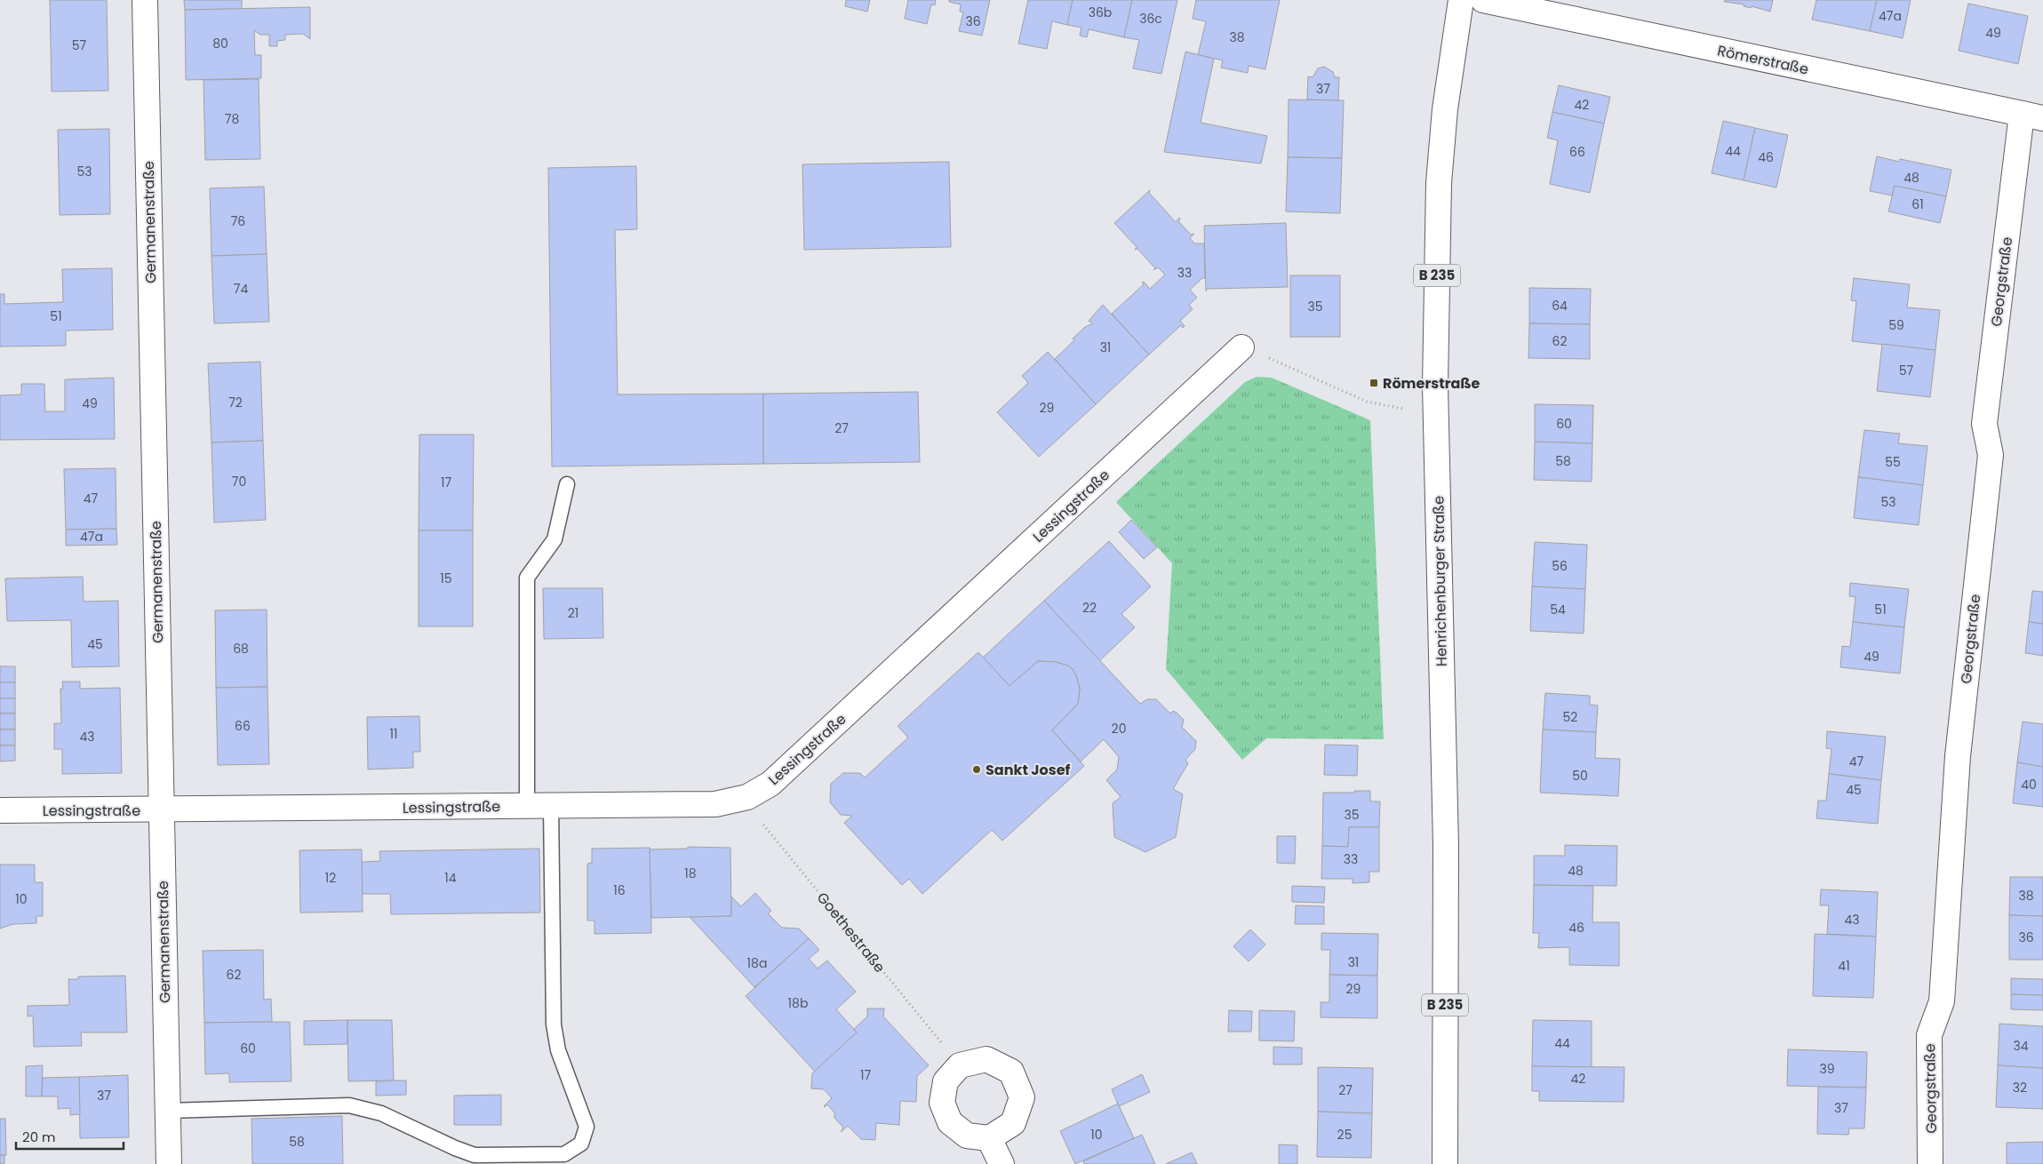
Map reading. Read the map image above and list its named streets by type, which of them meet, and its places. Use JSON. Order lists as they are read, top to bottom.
{
  "streets": {
    "street": [
      "Römerstraße",
      "Germanenstraße",
      "B 235",
      "Georgstraße",
      "Lessingstraße",
      "Henrichenburger Straße"
    ],
    "path": ["Goethestraße"]
  },
  "crossings": [
    ["Römerstraße", "Georgstraße"],
    ["Germanenstraße", "Lessingstraße"],
    ["Lessingstraße", "Goethestraße"]
  ],
  "places": {
    "transit": ["Römerstraße"],
    "other": ["Sankt Josef"]
  },
  "house_numbers": [
    "36b",
    "47a",
    "36c",
    "36",
    "49",
    "38",
    "80",
    "57",
    "37",
    "42",
    "78",
    "44",
    "66",
    "46",
    "53",
    "48",
    "61",
    "76",
    "33",
    "74",
    "64",
    "35",
    "51",
    "59",
    "62",
    "31",
    "57",
    "72",
    "49",
    "29",
    "60",
    "27",
    "58",
    "55",
    "70",
    "17",
    "47",
    "53",
    "47a",
    "56",
    "15",
    "22",
    "54",
    "51",
    "21",
    "45",
    "68",
    "49",
    "52",
    "66",
    "20",
    "11",
    "43",
    "47",
    "50",
    "40",
    "45",
    "35",
    "33",
    "48",
    "18",
    "12",
    "14",
    "16",
    "38",
    "10",
    "43",
    "46",
    "36",
    "31",
    "18a",
    "41",
    "62",
    "29",
    "18b",
    "44",
    "34",
    "60",
    "39",
    "17",
    "42",
    "32",
    "27",
    "37",
    "37",
    "10",
    "25",
    "58"
  ],
  "scale_bar": "20 m"
}
